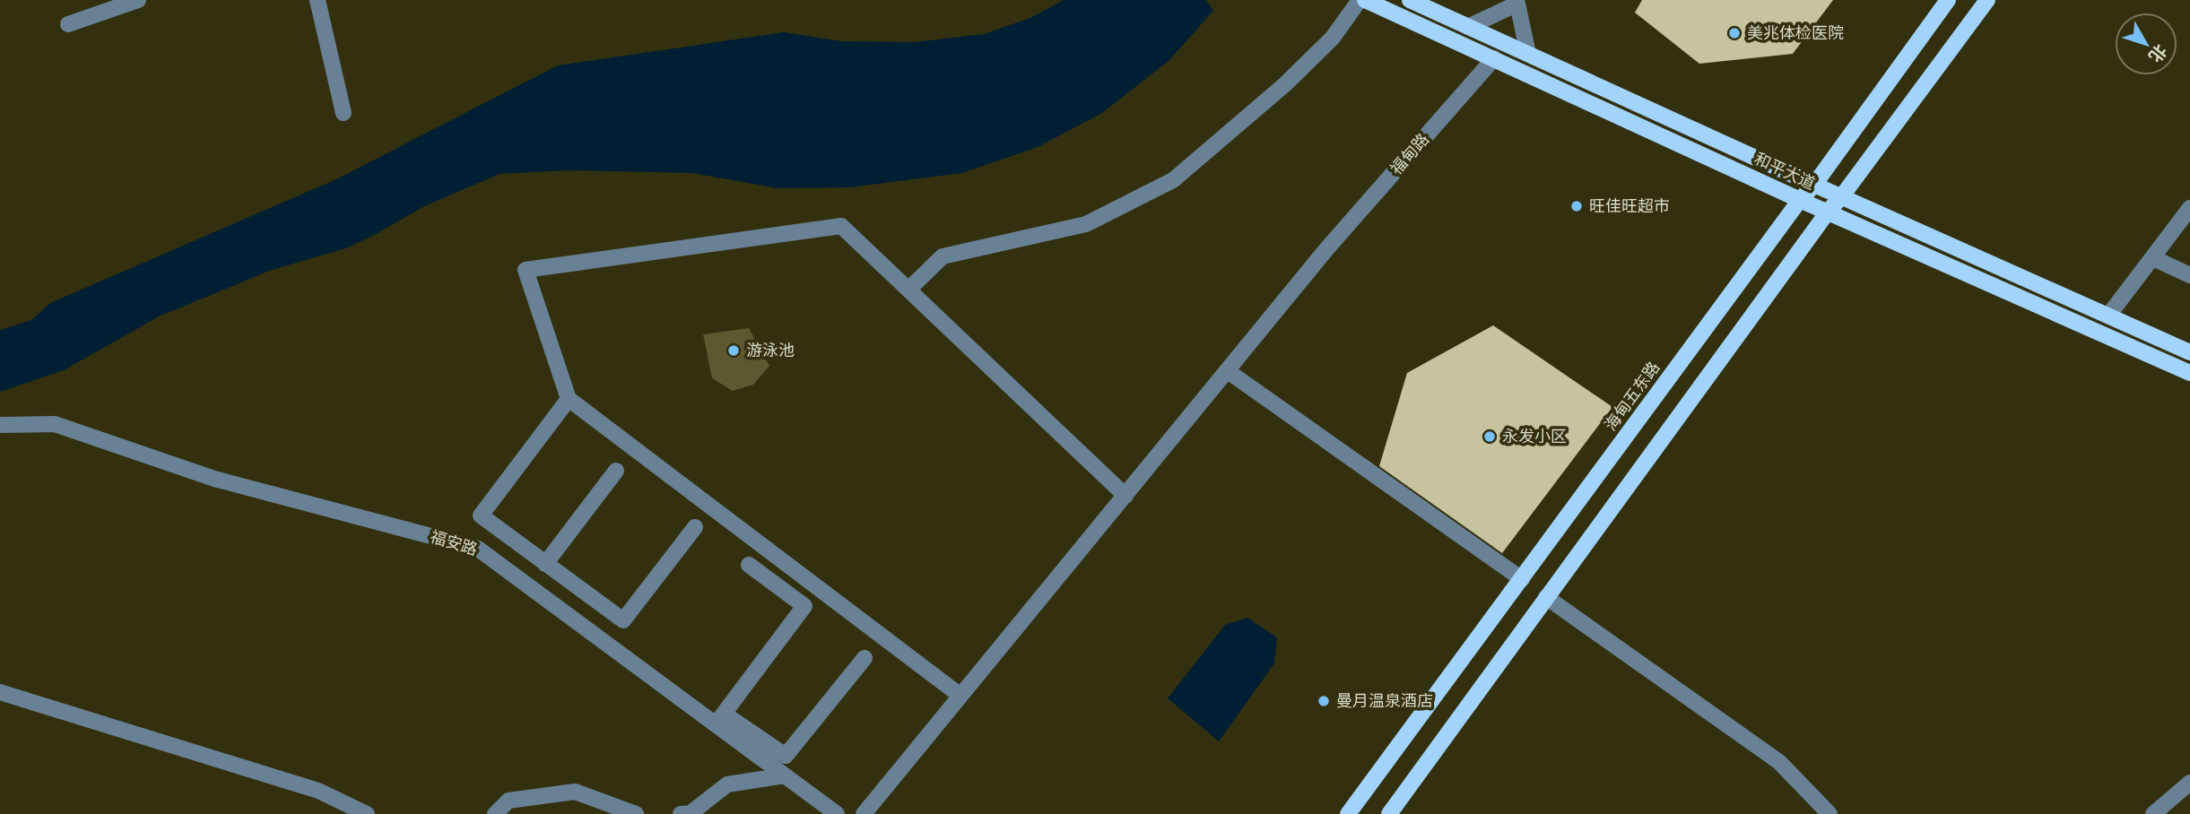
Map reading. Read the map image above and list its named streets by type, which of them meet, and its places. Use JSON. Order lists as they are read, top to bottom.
{
  "streets": {
    "main road": ["和平大道", "海甸五东路"],
    "street": ["福甸路", "福安路"]
  },
  "crossings": [
    ["福甸路", "和平大道"],
    ["和平大道", "海甸五东路"]
  ],
  "places": [
    "美兆体检医院",
    "旺佳旺超市",
    "游泳池",
    "永发小区",
    "曼月温泉酒店"
  ],
  "north": "bottom right"
}
